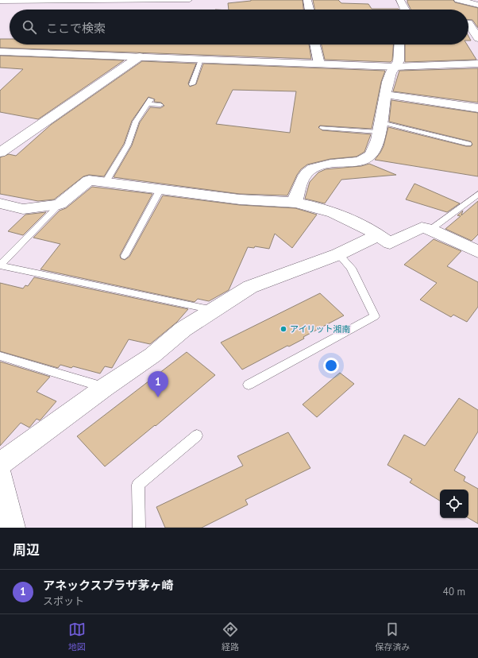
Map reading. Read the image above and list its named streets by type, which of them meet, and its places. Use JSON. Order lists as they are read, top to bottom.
{
  "places": ["アイリット湘南"],
  "page": {
    "search": "ここで検索",
    "pins": "1",
    "heading": "周辺",
    "list": [
      {
        "mark": "1",
        "name": "アネックスプラザ茅ヶ崎",
        "note": "スポット",
        "value": "40 m"
      }
    ],
    "nav": ["地図", "経路", "保存済み"]
  }
}
